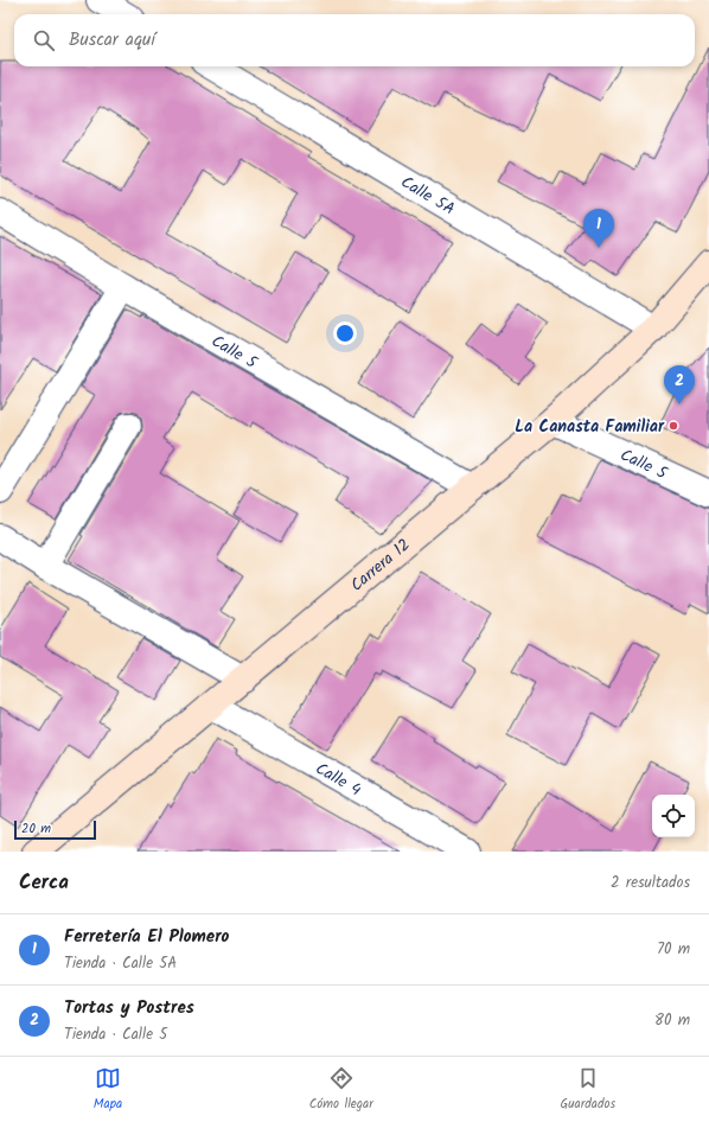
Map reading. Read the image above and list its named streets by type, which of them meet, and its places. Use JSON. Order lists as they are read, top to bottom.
{
  "streets": {
    "main road": ["Carrera 12"],
    "street": ["Calle 5A", "Calle 5", "Calle 4"]
  },
  "crossings": [
    ["Calle 5A", "Carrera 12"],
    ["Calle 5", "Carrera 12"],
    ["Carrera 12", "Calle 4"]
  ],
  "places": ["La Canasta Familiar"],
  "scale_bar": "20 m",
  "page": {
    "search": "Buscar aquí",
    "pins": ["1", "2"],
    "scale": "20 m",
    "heading": ["Cerca", "2 resultados"],
    "list": [
      {
        "mark": "1",
        "name": "Ferretería El Plomero",
        "note": "Tienda · Calle 5A",
        "value": "70 m"
      },
      {
        "mark": "2",
        "name": "Tortas y Postres",
        "note": "Tienda · Calle 5",
        "value": "80 m"
      }
    ],
    "nav": ["Mapa", "Cómo llegar", "Guardados"]
  }
}
